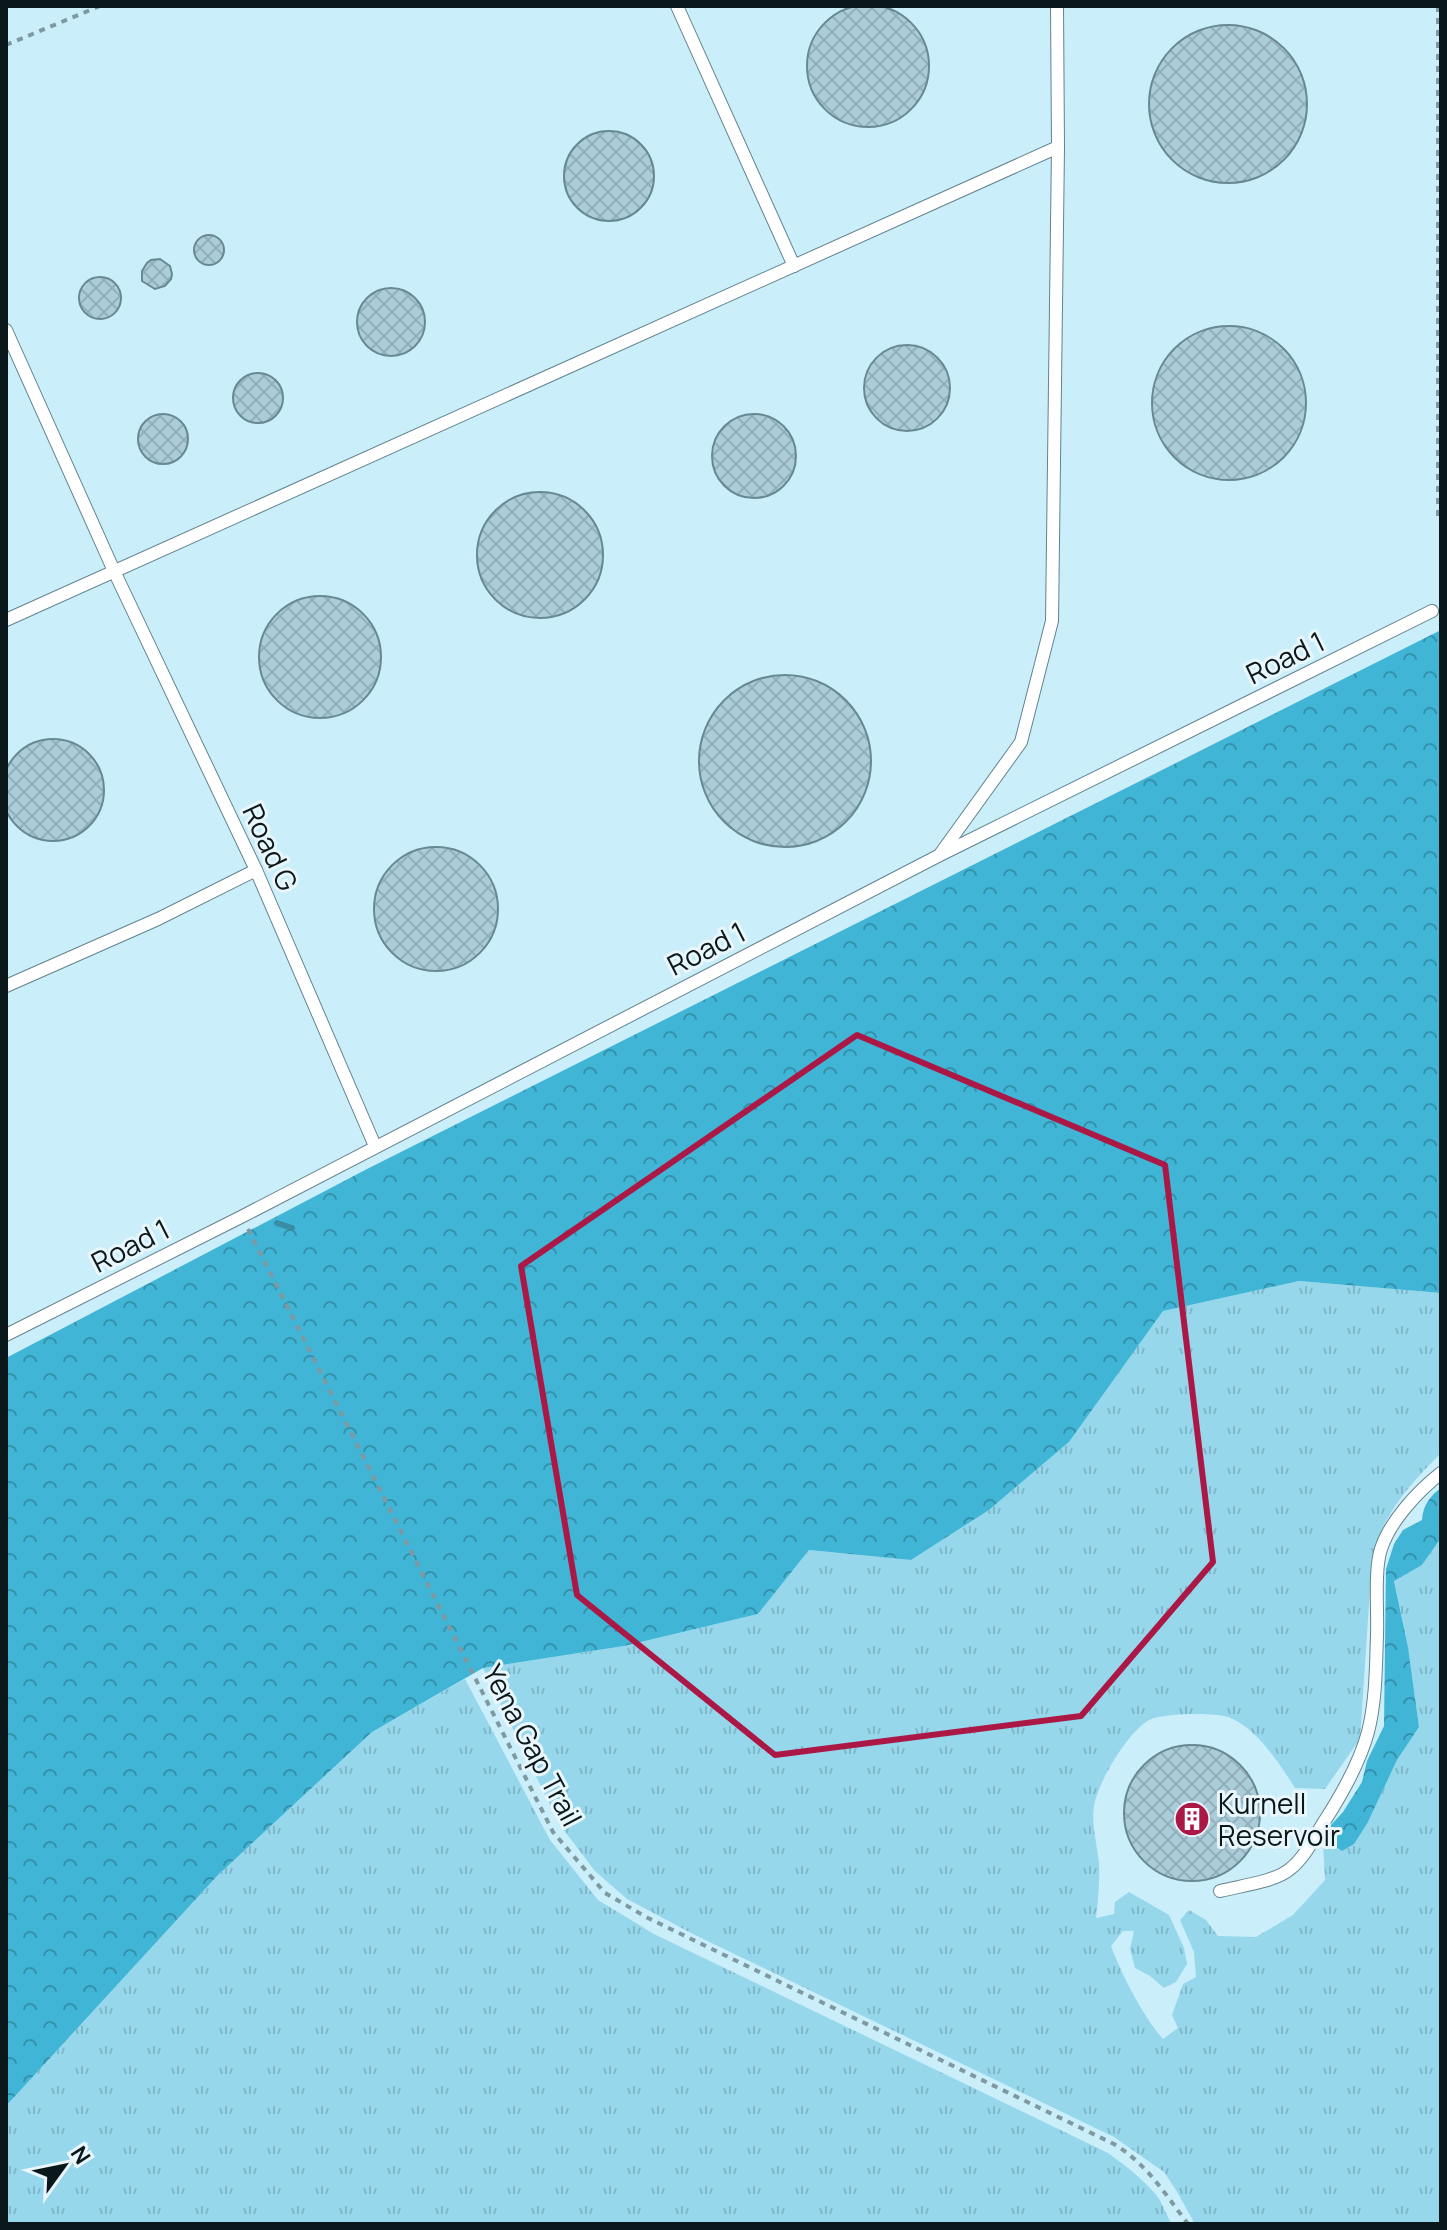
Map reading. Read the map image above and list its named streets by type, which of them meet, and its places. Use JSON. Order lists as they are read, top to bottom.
{
  "streets": {
    "lane": ["Road 1", "Road G"],
    "path": ["Yena Gap Trail"]
  },
  "crossings": [
    ["Road 1", "Road G"],
    ["Road 1", "Yena Gap Trail"]
  ],
  "places": {
    "building": ["Kurnell Reservoir"]
  },
  "north": "top right"
}
